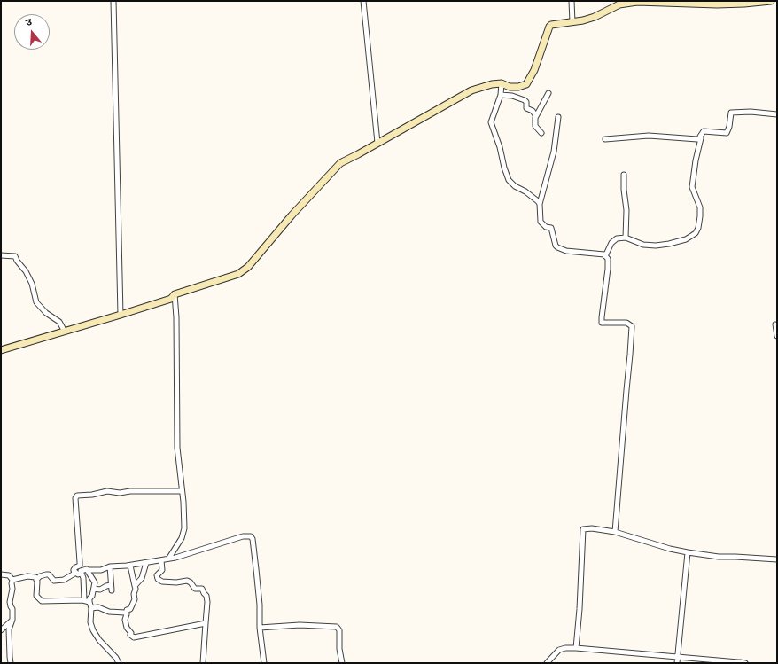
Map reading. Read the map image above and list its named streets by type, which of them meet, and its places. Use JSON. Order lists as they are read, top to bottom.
{
  "north": "top"
}
